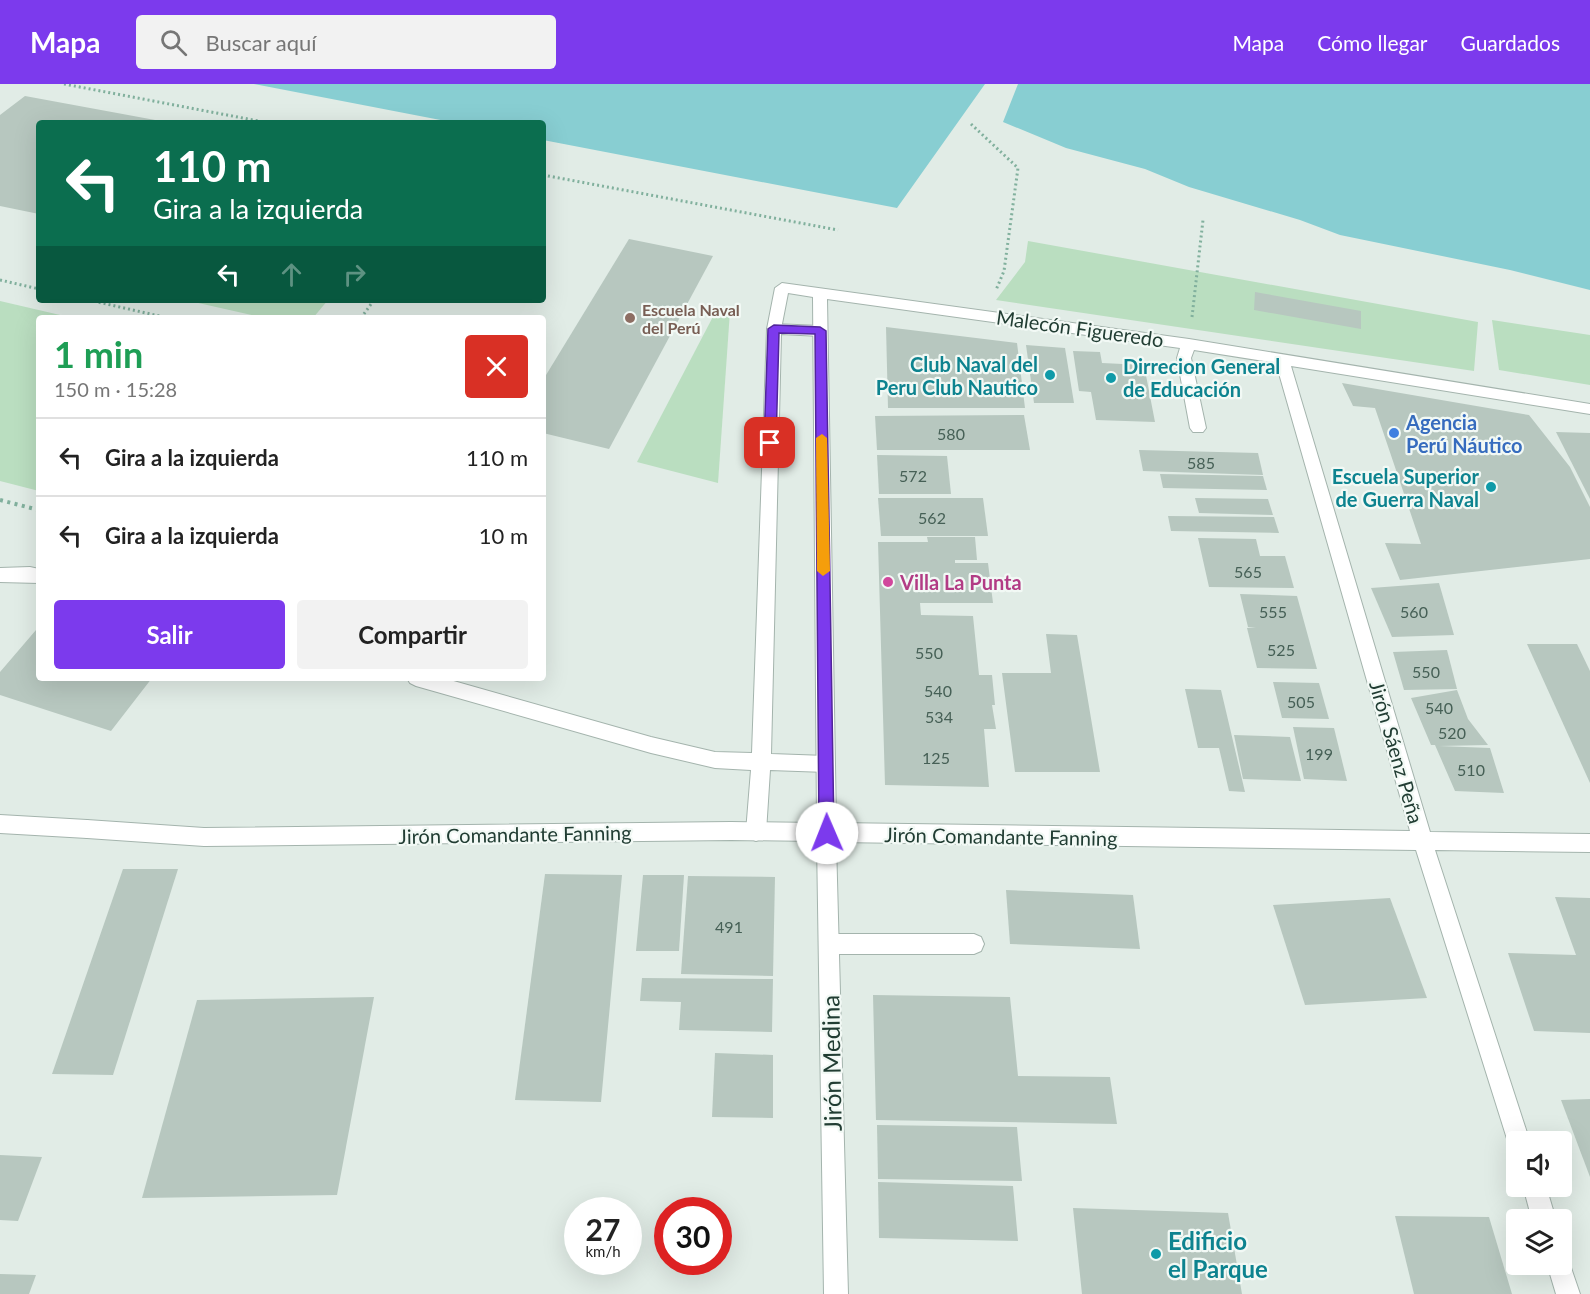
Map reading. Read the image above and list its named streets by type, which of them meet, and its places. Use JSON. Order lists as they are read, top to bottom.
{
  "streets": {
    "street": [
      "Malecón Figueredo",
      "Jirón Sáenz Peña",
      "Jirón Comandante Fanning",
      "Jirón Medina"
    ]
  },
  "crossings": [
    ["Malecón Figueredo", "Jirón Sáenz Peña"],
    ["Malecón Figueredo", "Jirón Medina"],
    ["Jirón Sáenz Peña", "Jirón Comandante Fanning"],
    ["Jirón Comandante Fanning", "Jirón Medina"]
  ],
  "places": [
    "Escuela Naval del Perú",
    "Club Naval del Peru Club Nautico",
    "Dirrecion General de Educación",
    "Agencia Perú Náutico",
    "Escuela Superior de Guerra Naval",
    "Villa La Punta",
    "Edificio el Parque"
  ],
  "house_numbers": [
    "580",
    "585",
    "572",
    "562",
    "565",
    "555",
    "560",
    "525",
    "550",
    "550",
    "540",
    "505",
    "540",
    "534",
    "520",
    "199",
    "125",
    "510",
    "491"
  ],
  "page": {
    "header": "Mapa",
    "search": "Buscar aquí",
    "nav": ["Mapa", "Cómo llegar", "Guardados"],
    "turn": ["110 m", "Gira a la izquierda"],
    "heading": ["1 min", "150 m · 15:28"],
    "list": [
      {
        "name": "Gira a la izquierda",
        "value": "110 m"
      },
      {
        "name": "Gira a la izquierda",
        "value": "10 m"
      }
    ],
    "buttons": ["Salir", "Compartir"],
    "speed": "27 km/h",
    "limit": "30"
  }
}
